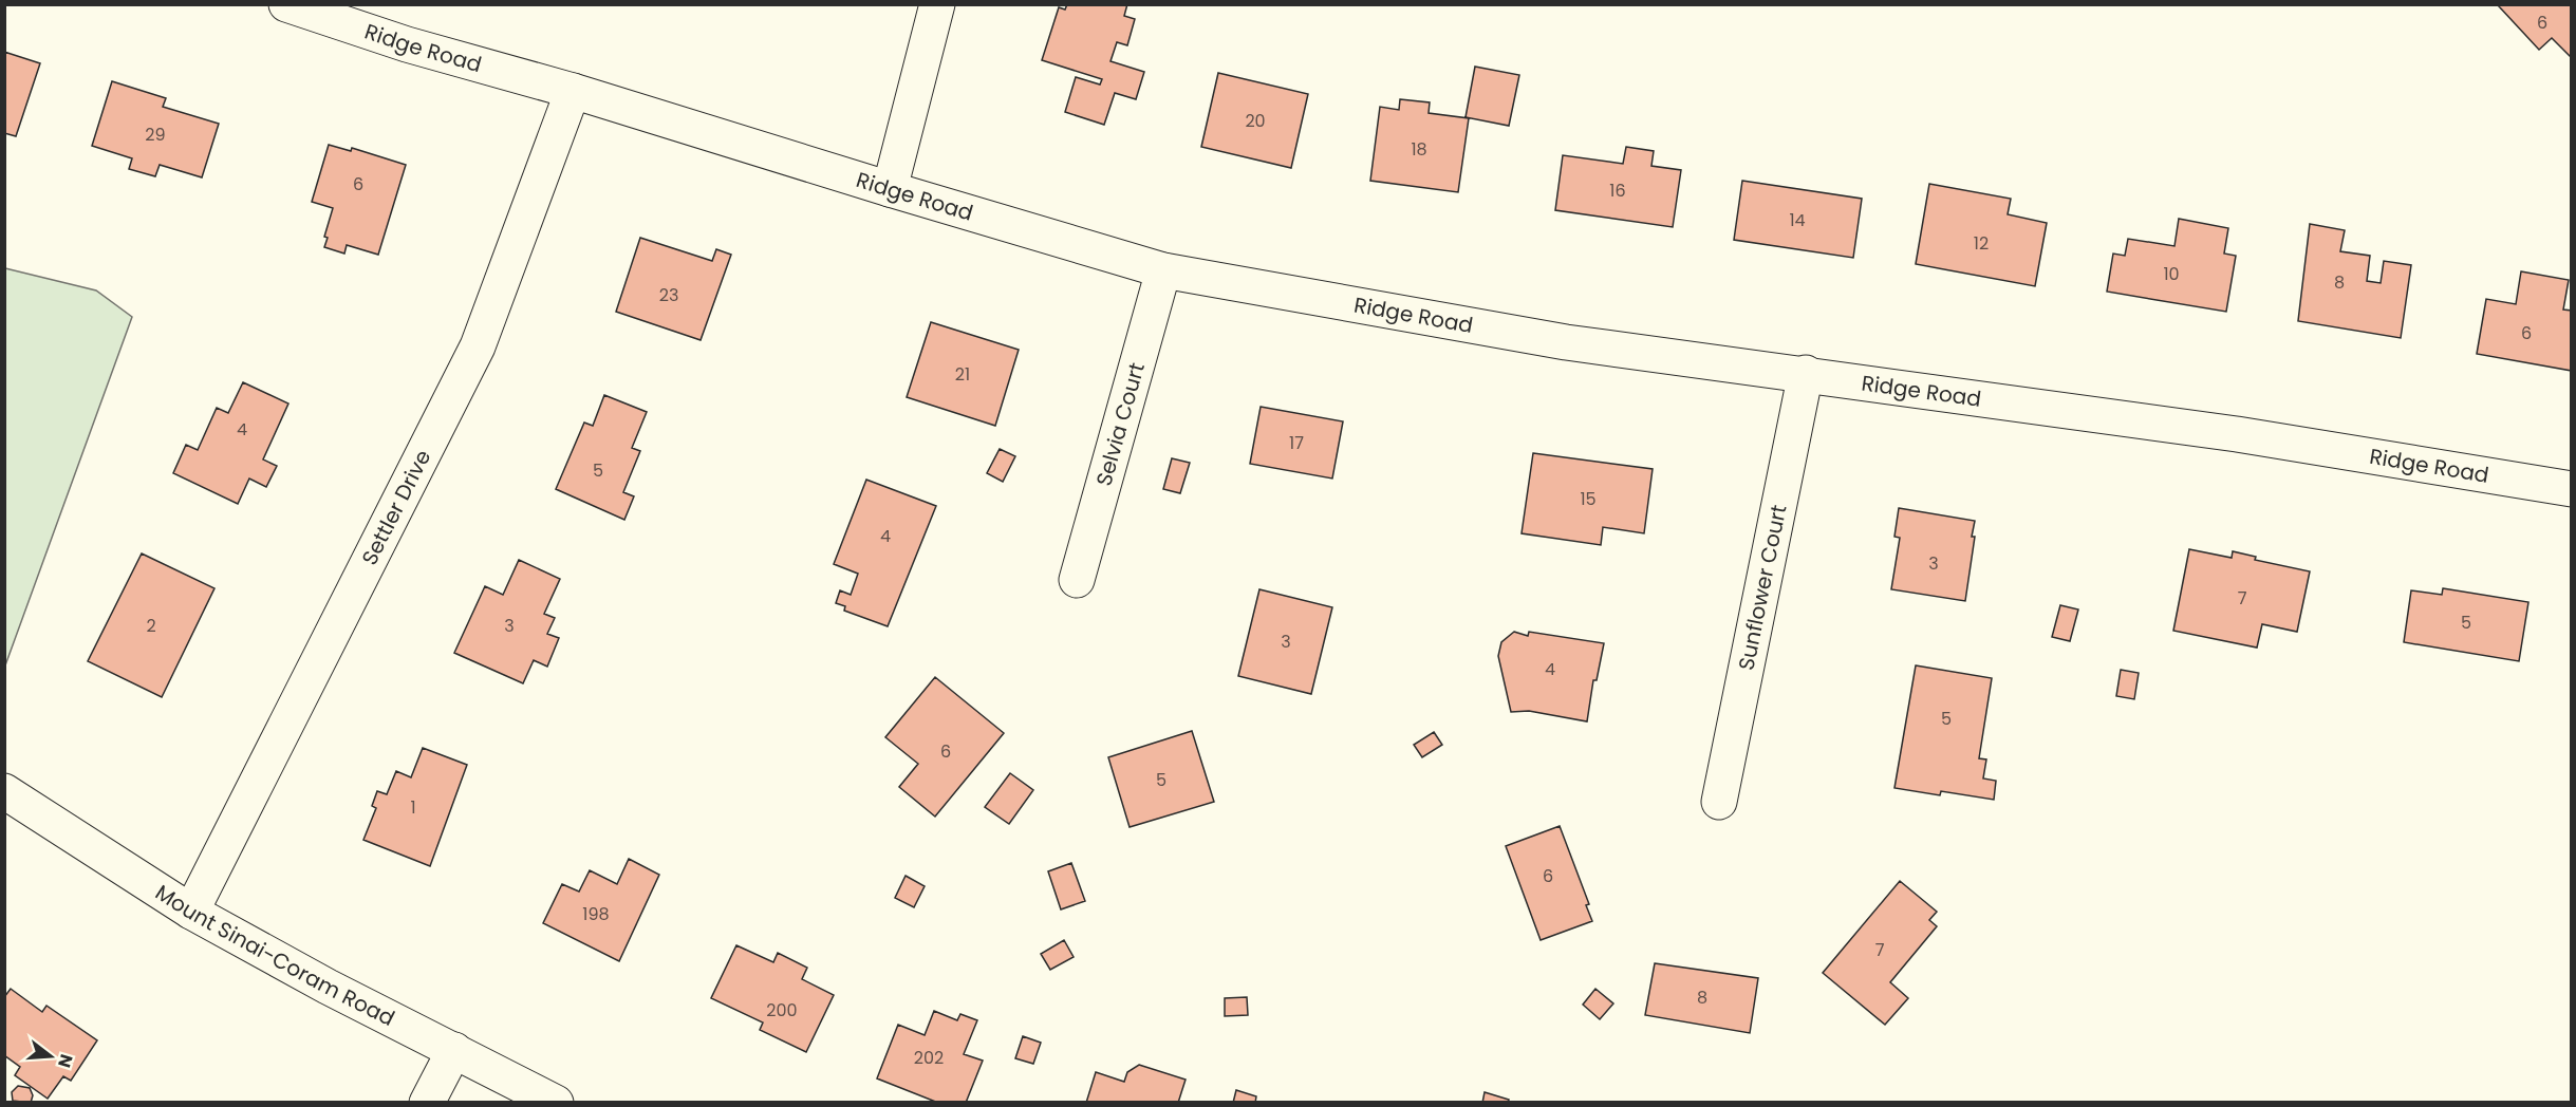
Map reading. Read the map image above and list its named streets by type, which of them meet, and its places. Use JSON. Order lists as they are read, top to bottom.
{
  "streets": {
    "street": [
      "Ridge Road",
      "Selvia Court",
      "Settler Drive",
      "Sunflower Court",
      "Mount Sinai-Coram Road"
    ]
  },
  "crossings": [
    ["Ridge Road", "Selvia Court"],
    ["Ridge Road", "Settler Drive"],
    ["Ridge Road", "Sunflower Court"],
    ["Settler Drive", "Mount Sinai-Coram Road"]
  ],
  "house_numbers": [
    "6",
    "20",
    "29",
    "18",
    "6",
    "16",
    "14",
    "12",
    "10",
    "8",
    "23",
    "6",
    "21",
    "4",
    "17",
    "5",
    "15",
    "4",
    "3",
    "7",
    "5",
    "2",
    "3",
    "3",
    "4",
    "5",
    "6",
    "5",
    "1",
    "6",
    "198",
    "7",
    "8",
    "200",
    "202"
  ],
  "north": "right"
}
